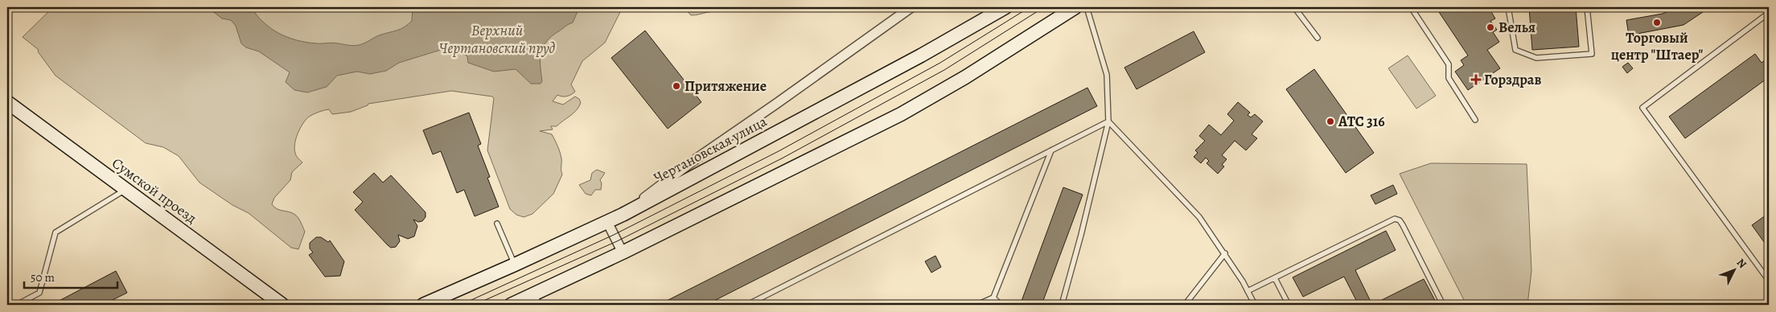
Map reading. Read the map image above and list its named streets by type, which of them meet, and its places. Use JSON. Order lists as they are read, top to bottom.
{
  "streets": {
    "main road": ["Чертановская улица", "Сумской проезд"]
  },
  "water": ["Верхний Чертановский пруд"],
  "places": {
    "other": [
      "Торговый центр \"Штаер\"",
      "Велья",
      "Притяжение",
      "АТС 316"
    ],
    "health": ["Горздрав"]
  },
  "scale_bar": "50 m",
  "north": "top right"
}
